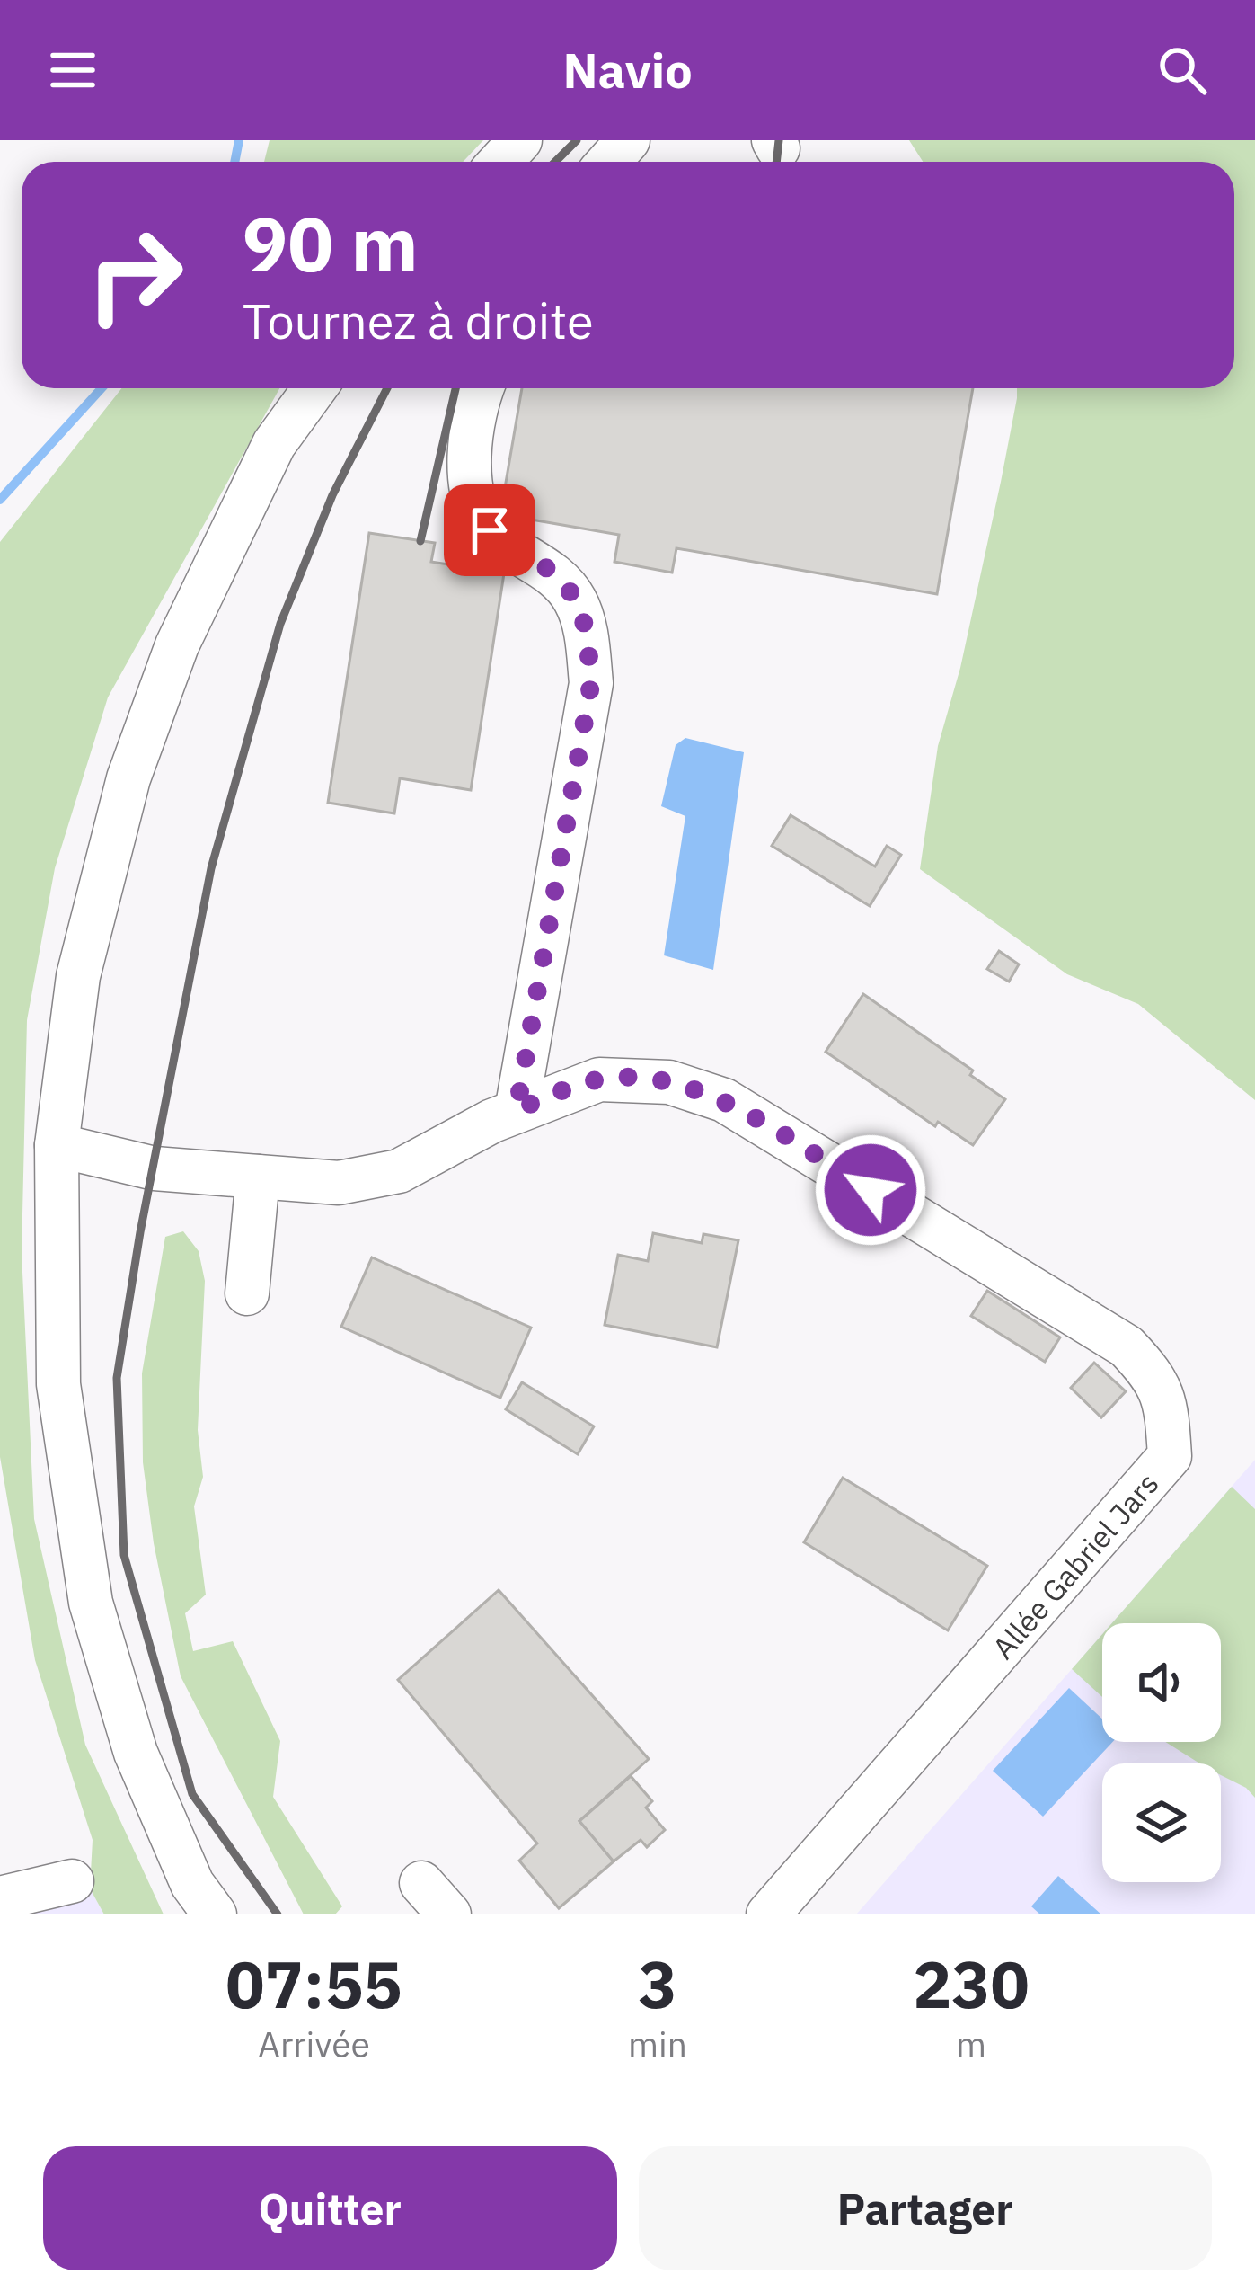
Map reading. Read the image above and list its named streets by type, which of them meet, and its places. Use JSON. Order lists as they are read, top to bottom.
{
  "streets": {
    "street": ["Allée Gabriel Jars"]
  },
  "page": {
    "header": "Navio",
    "turn": ["90 m", "Tournez à droite"],
    "eta": [
      "07:55",
      "Arrivée",
      "3",
      "min",
      "230",
      "m"
    ],
    "buttons": ["Quitter", "Partager"]
  }
}
